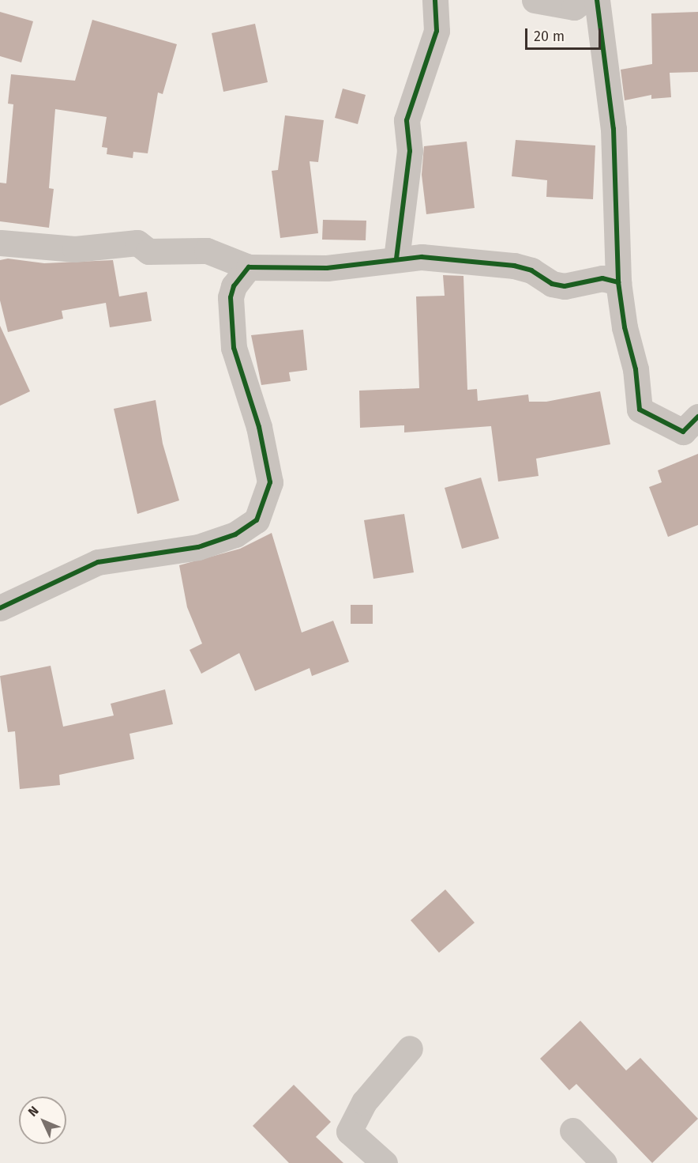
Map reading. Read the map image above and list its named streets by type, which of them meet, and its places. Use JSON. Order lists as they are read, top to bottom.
{
  "scale_bar": "20 m",
  "north": "top left"
}
